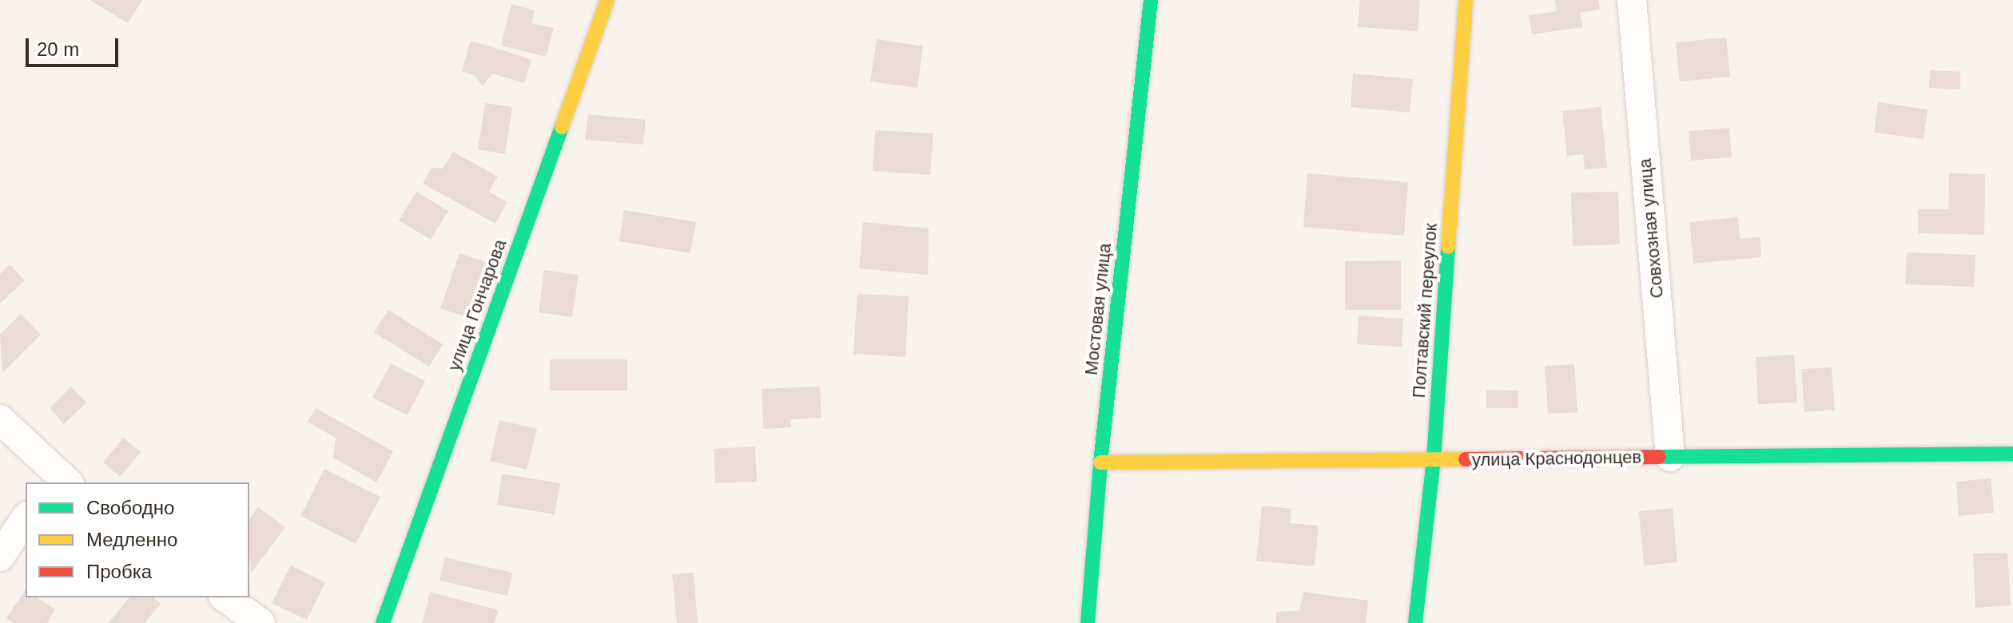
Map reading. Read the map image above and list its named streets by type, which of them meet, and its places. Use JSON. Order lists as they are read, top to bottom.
{
  "streets": {
    "street": [
      "Совхозная улица",
      "улица Гончарова",
      "Мостовая улица",
      "Полтавский переулок",
      "улица Краснодонцев"
    ]
  },
  "crossings": [
    ["Совхозная улица", "улица Краснодонцев"],
    ["Мостовая улица", "улица Краснодонцев"],
    ["Полтавский переулок", "улица Краснодонцев"]
  ],
  "legend": ["Свободно", "Медленно", "Пробка"],
  "scale_bar": "20 m"
}
